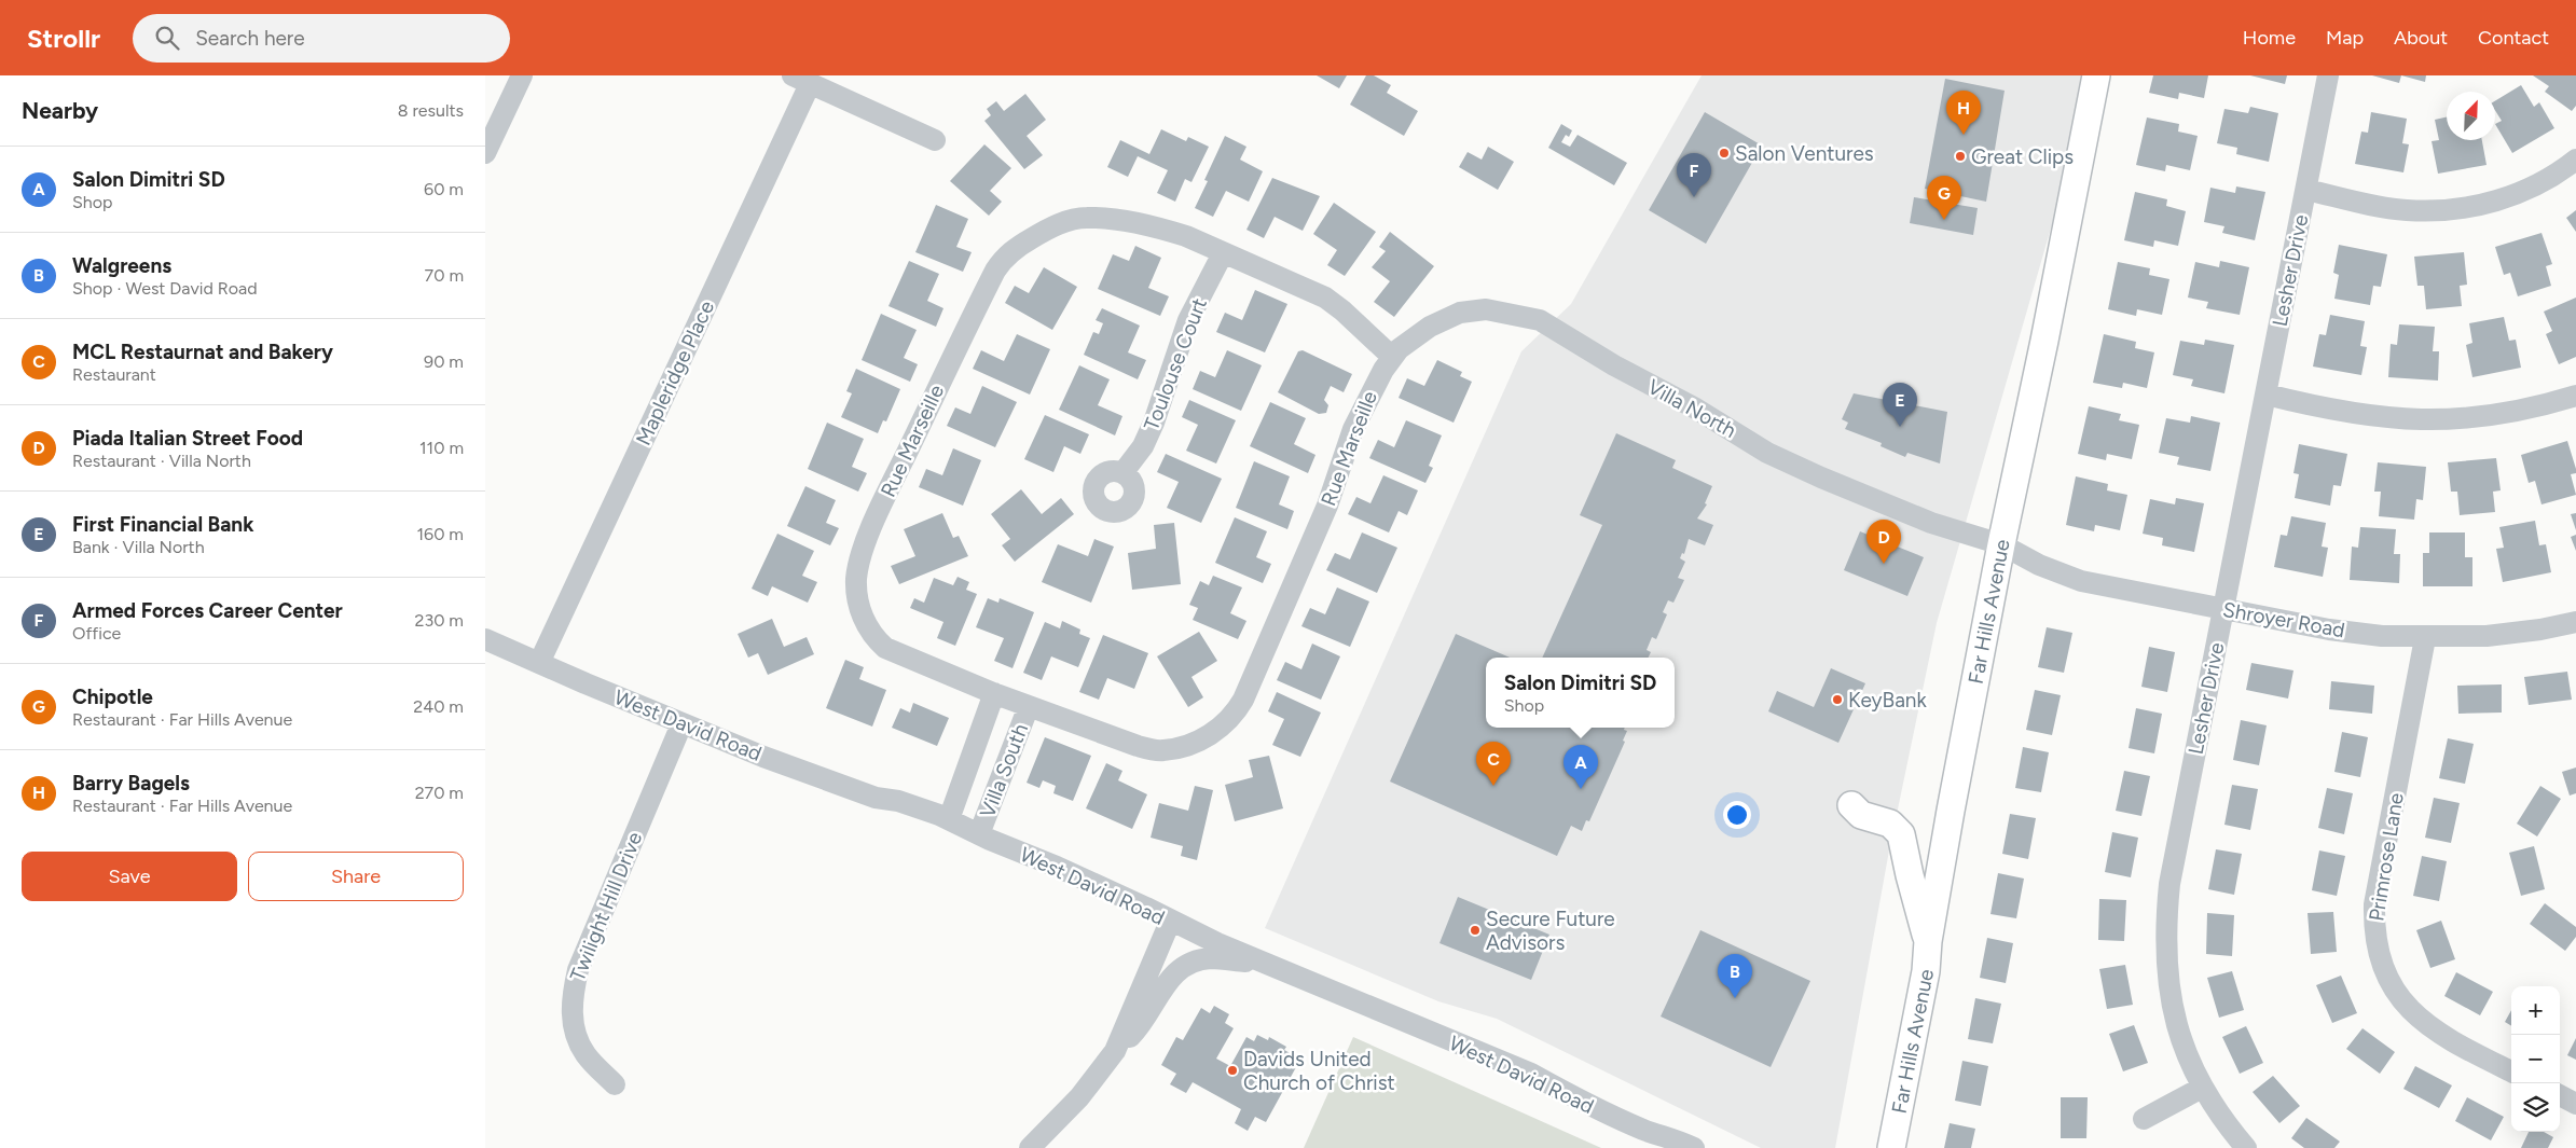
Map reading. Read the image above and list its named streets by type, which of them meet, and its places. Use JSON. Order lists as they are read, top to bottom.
{
  "streets": {
    "main road": ["Far Hills Avenue"],
    "street": [
      "Lesher Drive",
      "Toulouse Court",
      "Mapleridge Place",
      "Villa North",
      "Rue Marseille",
      "Shroyer Road",
      "West David Road",
      "Villa South",
      "Primrose Lane",
      "Twilight Hill Drive"
    ]
  },
  "crossings": [
    ["Lesher Drive", "Shroyer Road"],
    ["Toulouse Court", "Rue Marseille"],
    ["Mapleridge Place", "West David Road"],
    ["Villa North", "Rue Marseille"],
    ["Villa North", "Far Hills Avenue"],
    ["Villa North", "Shroyer Road"],
    ["Rue Marseille", "Villa South"],
    ["Far Hills Avenue", "Shroyer Road"],
    ["Shroyer Road", "Primrose Lane"],
    ["West David Road", "Villa South"],
    ["West David Road", "Twilight Hill Drive"]
  ],
  "places": [
    "Salon Ventures",
    "Great Clips",
    "KeyBank",
    "Secure Future Advisors",
    "Davids United Church of Christ"
  ],
  "north": "top right",
  "page": {
    "header": "Strollr",
    "search": "Search here",
    "nav": [
      "Home",
      "Map",
      "About",
      "Contact"
    ],
    "heading": ["Nearby", "8 results"],
    "pins": [
      "H",
      "F",
      "G",
      "E",
      "D",
      "C",
      "A",
      "B"
    ],
    "list": [
      {
        "mark": "A",
        "name": "Salon Dimitri SD",
        "note": "Shop",
        "value": "60 m"
      },
      {
        "mark": "B",
        "name": "Walgreens",
        "note": "Shop · West David Road",
        "value": "70 m"
      },
      {
        "mark": "C",
        "name": "MCL Restaurnat and Bakery",
        "note": "Restaurant",
        "value": "90 m"
      },
      {
        "mark": "D",
        "name": "Piada Italian Street Food",
        "note": "Restaurant · Villa North",
        "value": "110 m"
      },
      {
        "mark": "E",
        "name": "First Financial Bank",
        "note": "Bank · Villa North",
        "value": "160 m"
      },
      {
        "mark": "F",
        "name": "Armed Forces Career Center",
        "note": "Office",
        "value": "230 m"
      },
      {
        "mark": "G",
        "name": "Chipotle",
        "note": "Restaurant · Far Hills Avenue",
        "value": "240 m"
      },
      {
        "mark": "H",
        "name": "Barry Bagels",
        "note": "Restaurant · Far Hills Avenue",
        "value": "270 m"
      }
    ],
    "popup": ["Salon Dimitri SD", "Shop"],
    "buttons": ["Save", "Share"],
    "map_buttons": ["+", "−"]
  }
}
